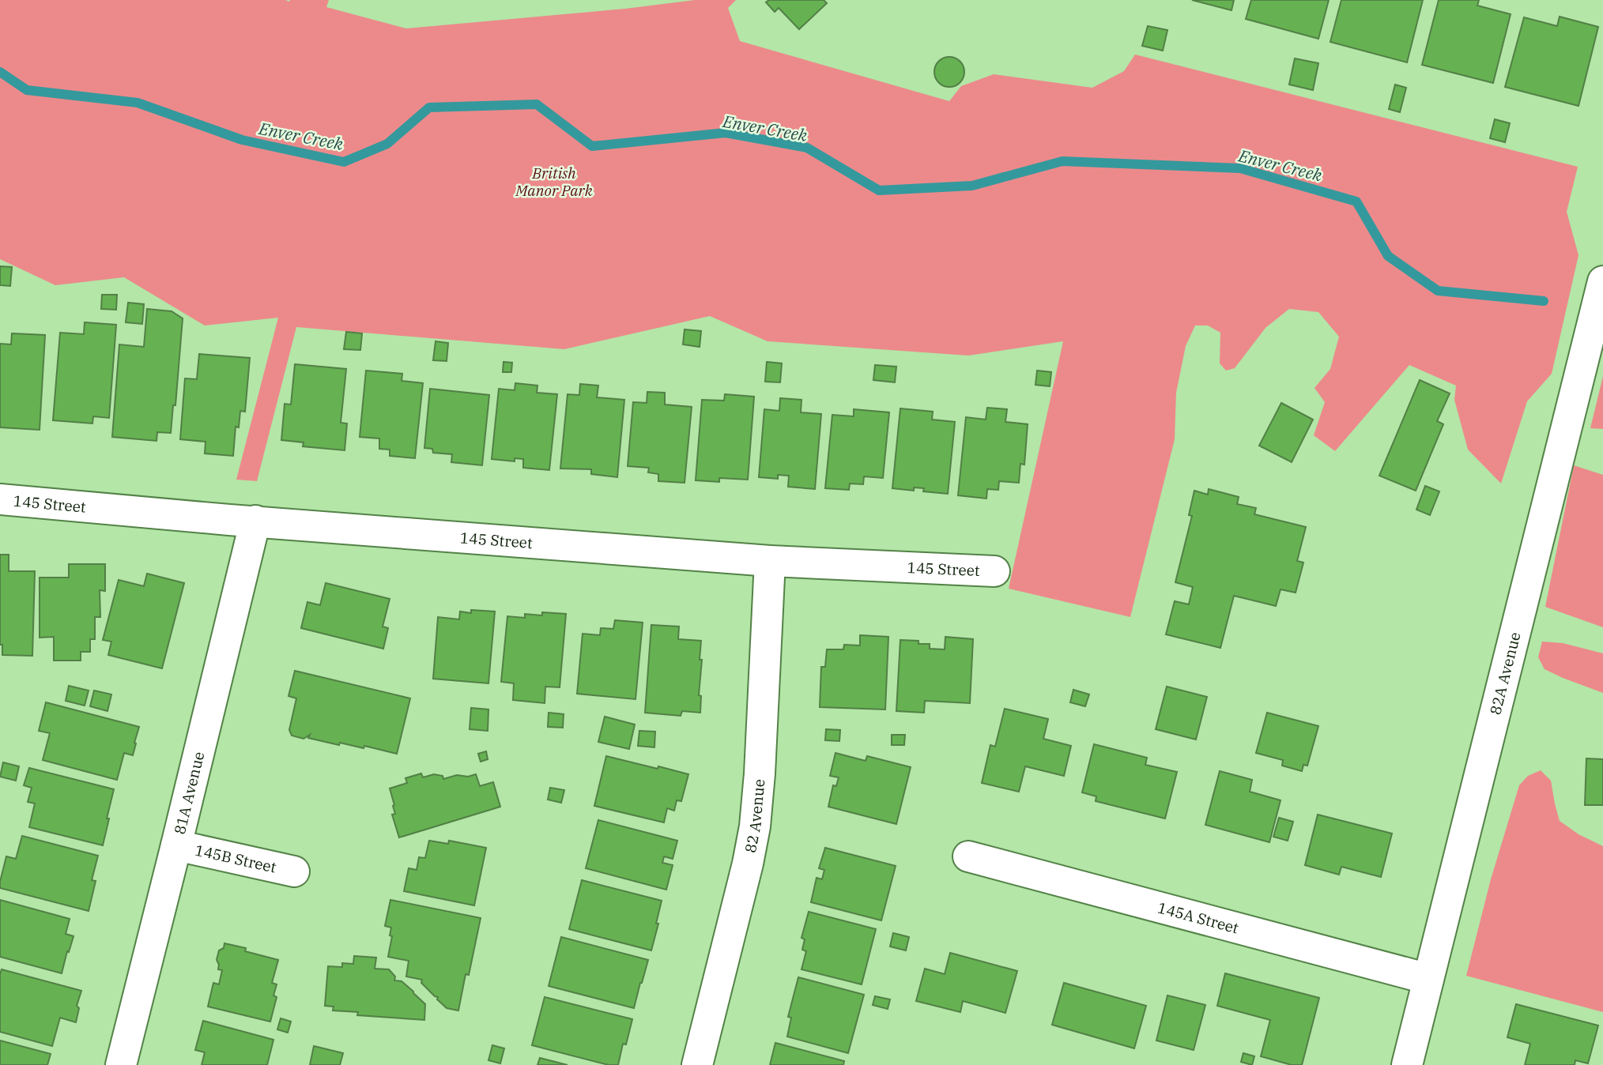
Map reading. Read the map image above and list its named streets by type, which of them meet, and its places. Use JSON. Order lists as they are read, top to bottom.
{
  "streets": {
    "street": [
      "145 Street",
      "82A Avenue",
      "81A Avenue",
      "82 Avenue",
      "145B Street",
      "145A Street"
    ]
  },
  "crossings": [
    ["145 Street", "81A Avenue"],
    ["145 Street", "82 Avenue"],
    ["82A Avenue", "145A Street"],
    ["81A Avenue", "145B Street"]
  ],
  "water": ["Enver Creek"],
  "parks": ["British Manor Park"]
}
